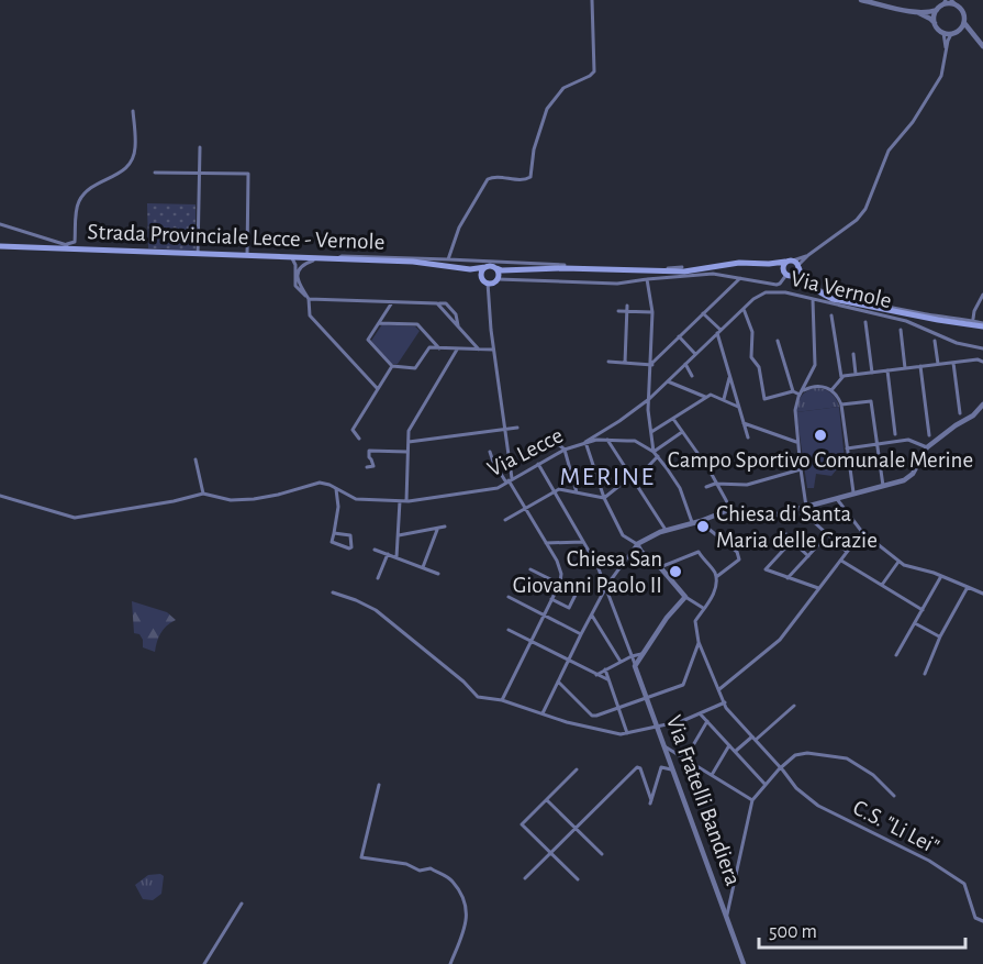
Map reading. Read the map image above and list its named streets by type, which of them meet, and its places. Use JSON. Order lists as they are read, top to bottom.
{
  "streets": {
    "main road": ["Strada Provinciale Lecce - Vernole"],
    "street": [
      "Via Vernole",
      "Via Lecce",
      "Via Fratelli Bandiera",
      "C.S. \"Li Lei\""
    ]
  },
  "crossings": [
    ["Via Vernole", "Via Lecce"],
    ["Via Lecce", "Via Fratelli Bandiera"]
  ],
  "districts": ["MERINE"],
  "places": ["Campo Sportivo Comunale Merine", "Chiesa di Santa Maria delle Grazie", "Chiesa San Giovanni Paolo II"],
  "scale_bar": "500 m"
}
